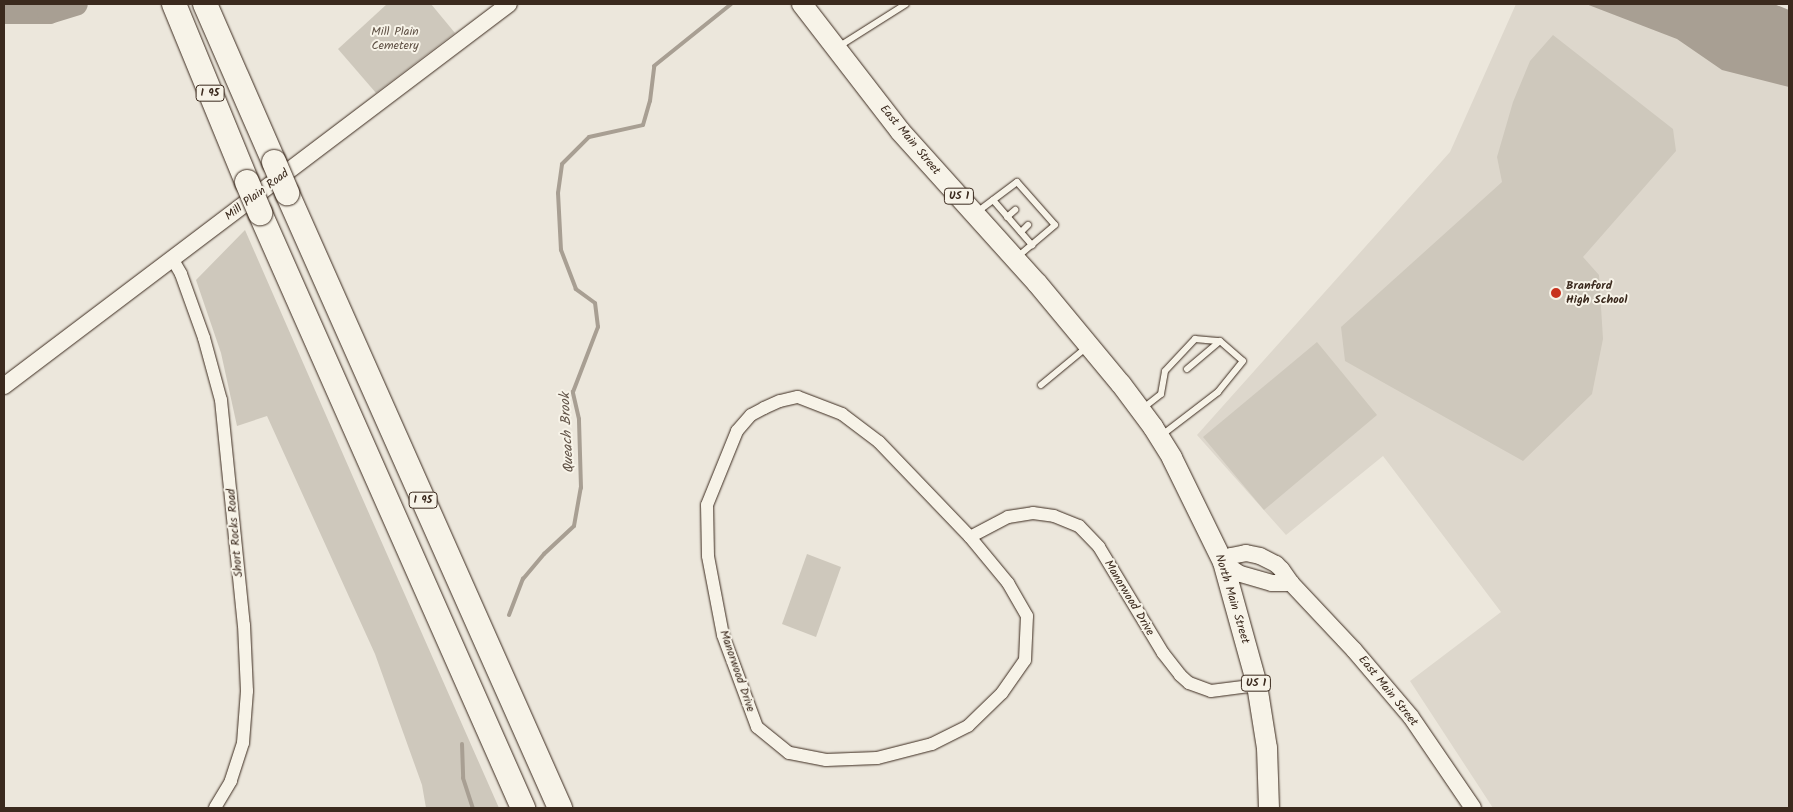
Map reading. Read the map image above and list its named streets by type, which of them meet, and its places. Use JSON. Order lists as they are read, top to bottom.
{
  "streets": {
    "highway": ["I 95"],
    "main road": ["East Main Street", "US 1", "North Main Street"],
    "street": ["Mill Plain Road", "Short Rocks Road", "Manorwood Drive"]
  },
  "crossings": [
    ["East Main Street", "North Main Street"],
    ["Mill Plain Road", "Short Rocks Road"],
    ["Manorwood Drive", "North Main Street"]
  ],
  "water": ["Queach Brook"],
  "parks": ["Mill Plain Cemetery"],
  "places": ["Branford High School"]
}
